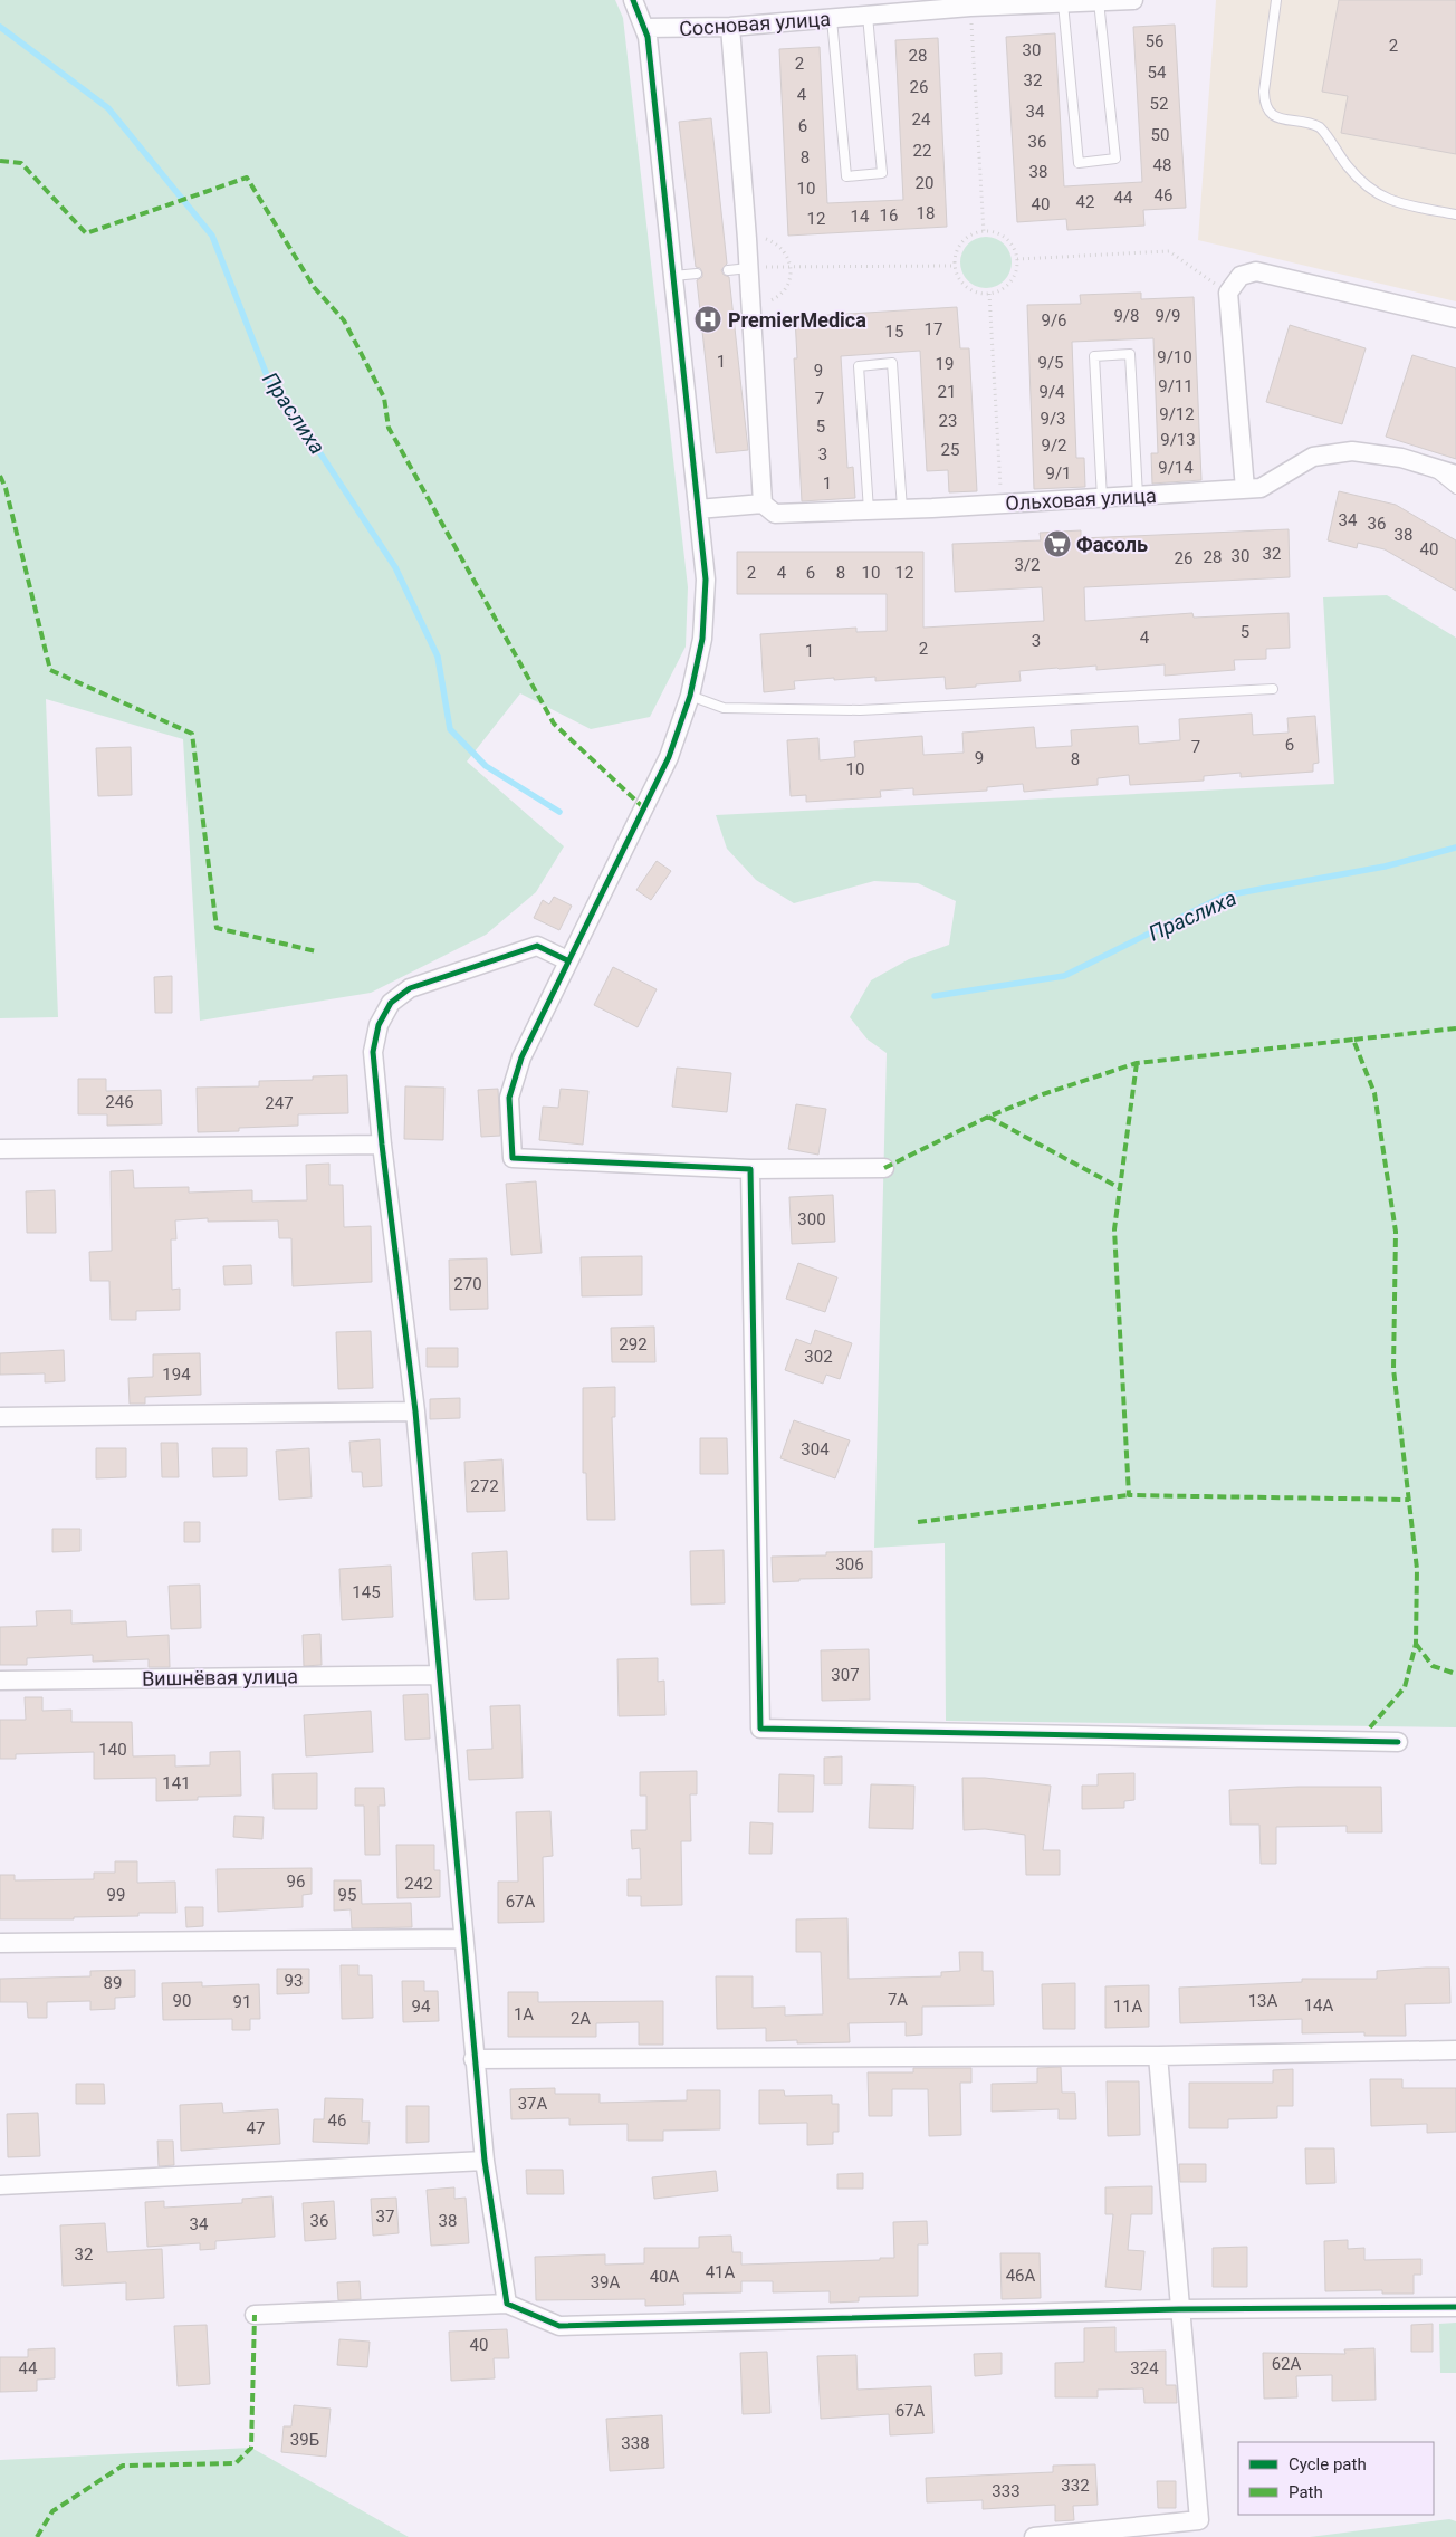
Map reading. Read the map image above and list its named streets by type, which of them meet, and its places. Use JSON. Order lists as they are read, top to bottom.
{
  "streets": {
    "street": ["Сосновая улица", "Ольховая улица", "Вишнёвая улица"]
  },
  "water": ["Праслиха"],
  "places": {
    "hospital": ["PremierMedica"],
    "supermarket": ["Фасоль"]
  },
  "house_numbers": [
    "56",
    "2",
    "30",
    "28",
    "2",
    "54",
    "32",
    "26",
    "4",
    "52",
    "34",
    "24",
    "6",
    "50",
    "36",
    "22",
    "8",
    "48",
    "38",
    "20",
    "10",
    "46",
    "44",
    "42",
    "40",
    "18",
    "16",
    "14",
    "12",
    "9/8",
    "9/9",
    "9/6",
    "17",
    "15",
    "9/10",
    "1",
    "9/5",
    "19",
    "9",
    "9/11",
    "21",
    "9/4",
    "7",
    "9/12",
    "9/3",
    "23",
    "5",
    "9/13",
    "9/2",
    "25",
    "3",
    "9/14",
    "9/1",
    "1",
    "34",
    "36",
    "38",
    "40",
    "32",
    "30",
    "28",
    "26",
    "3/2",
    "2",
    "4",
    "6",
    "8",
    "10",
    "12",
    "5",
    "4",
    "3",
    "2",
    "1",
    "6",
    "7",
    "9",
    "8",
    "10",
    "246",
    "247",
    "300",
    "270",
    "292",
    "302",
    "194",
    "304",
    "272",
    "306",
    "145",
    "307",
    "140",
    "141",
    "96",
    "242",
    "99",
    "95",
    "67А",
    "93",
    "89",
    "7А",
    "90",
    "13А",
    "91",
    "14А",
    "94",
    "11А",
    "1А",
    "2А",
    "37А",
    "46",
    "47",
    "37",
    "36",
    "38",
    "34",
    "32",
    "41А",
    "46А",
    "40А",
    "39А",
    "40",
    "62А",
    "44",
    "324",
    "67А",
    "39Б",
    "338",
    "332",
    "333"
  ],
  "legend": ["Cycle path", "Path"]
}
